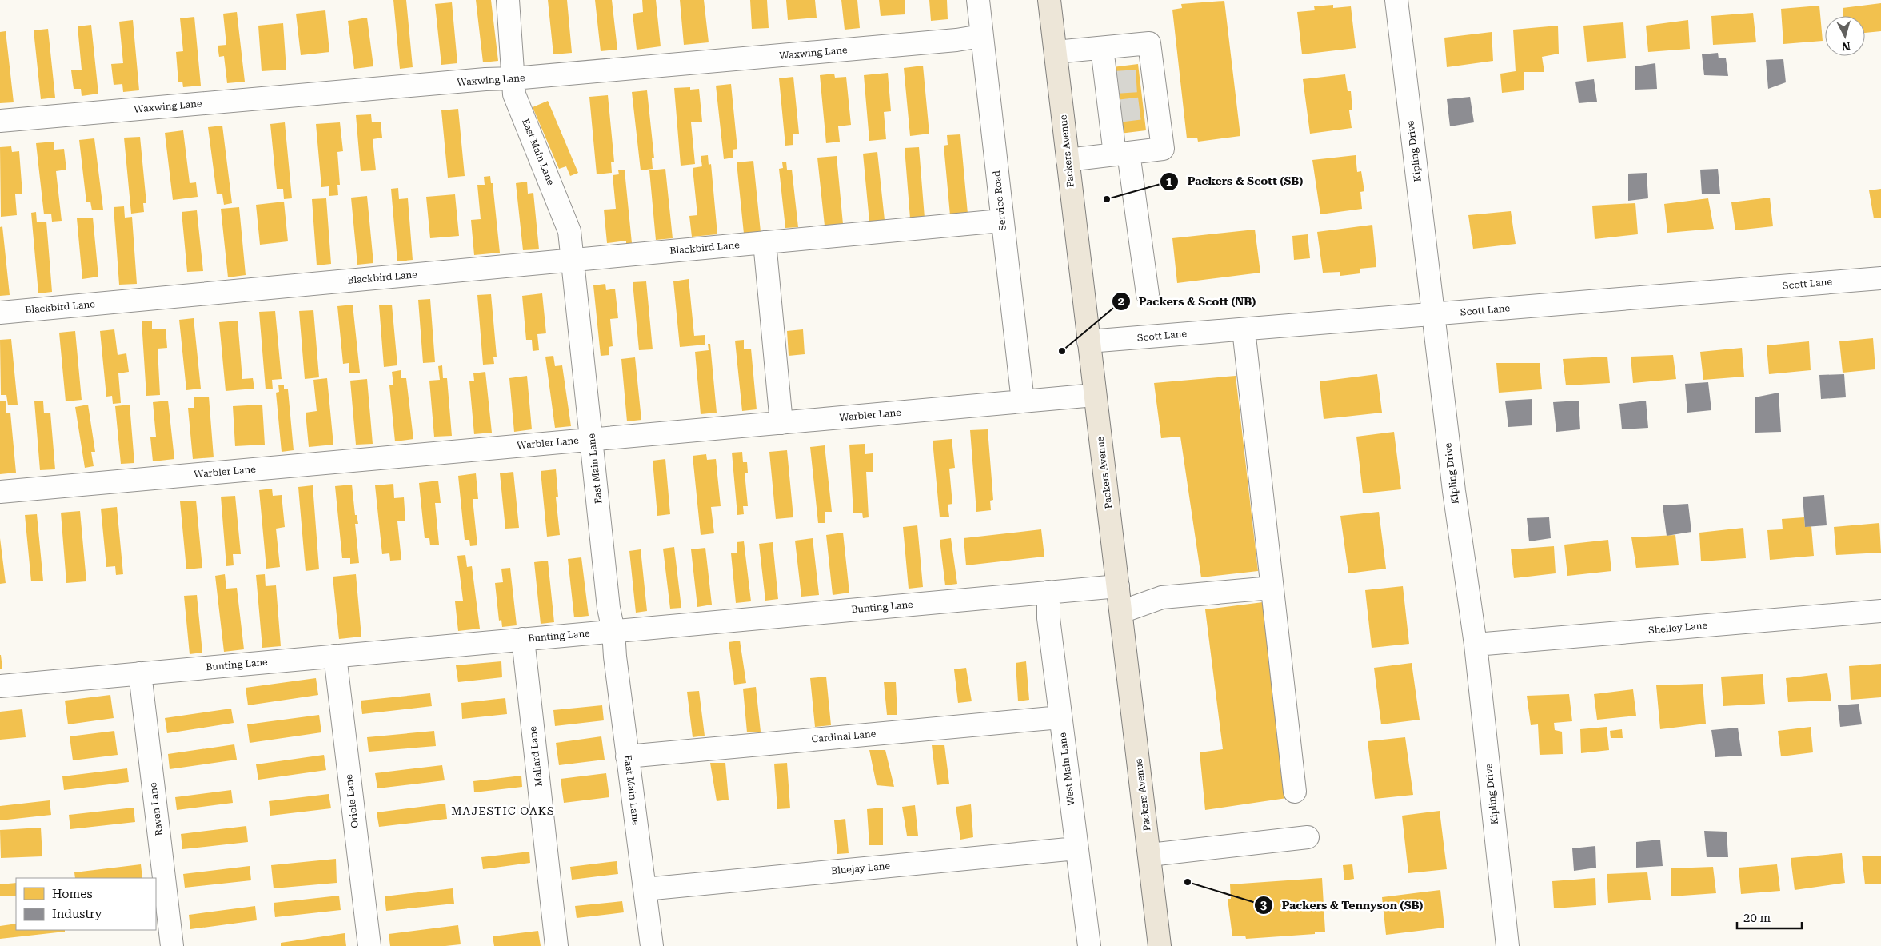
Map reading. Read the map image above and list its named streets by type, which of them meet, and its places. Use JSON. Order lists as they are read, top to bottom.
{
  "streets": {
    "main road": ["Packers Avenue"],
    "street": [
      "Waxwing Lane",
      "Kipling Drive",
      "East Main Lane",
      "Service Road",
      "Blackbird Lane",
      "Scott Lane",
      "Warbler Lane",
      "Bunting Lane",
      "Shelley Lane",
      "Cardinal Lane",
      "Mallard Lane",
      "West Main Lane",
      "Oriole Lane",
      "Raven Lane",
      "Bluejay Lane"
    ]
  },
  "crossings": [
    ["Waxwing Lane", "East Main Lane"],
    ["Waxwing Lane", "Service Road"],
    ["Packers Avenue", "Scott Lane"],
    ["Packers Avenue", "Warbler Lane"],
    ["Packers Avenue", "Bunting Lane"],
    ["Kipling Drive", "Scott Lane"],
    ["Kipling Drive", "Shelley Lane"],
    ["East Main Lane", "Blackbird Lane"],
    ["East Main Lane", "Warbler Lane"],
    ["East Main Lane", "Bunting Lane"],
    ["East Main Lane", "Cardinal Lane"],
    ["East Main Lane", "Bluejay Lane"],
    ["Service Road", "Blackbird Lane"],
    ["Service Road", "Warbler Lane"],
    ["Bunting Lane", "Mallard Lane"],
    ["Bunting Lane", "West Main Lane"],
    ["Bunting Lane", "Oriole Lane"],
    ["Bunting Lane", "Raven Lane"],
    ["Cardinal Lane", "West Main Lane"],
    ["West Main Lane", "Bluejay Lane"]
  ],
  "districts": ["MAJESTIC OAKS"],
  "places": ["Packers & Scott (SB)", "Packers & Scott (NB)", "Packers & Tennyson (SB)"],
  "legend": ["Homes", "Industry"],
  "scale_bar": "20 m",
  "north": "bottom"
}
